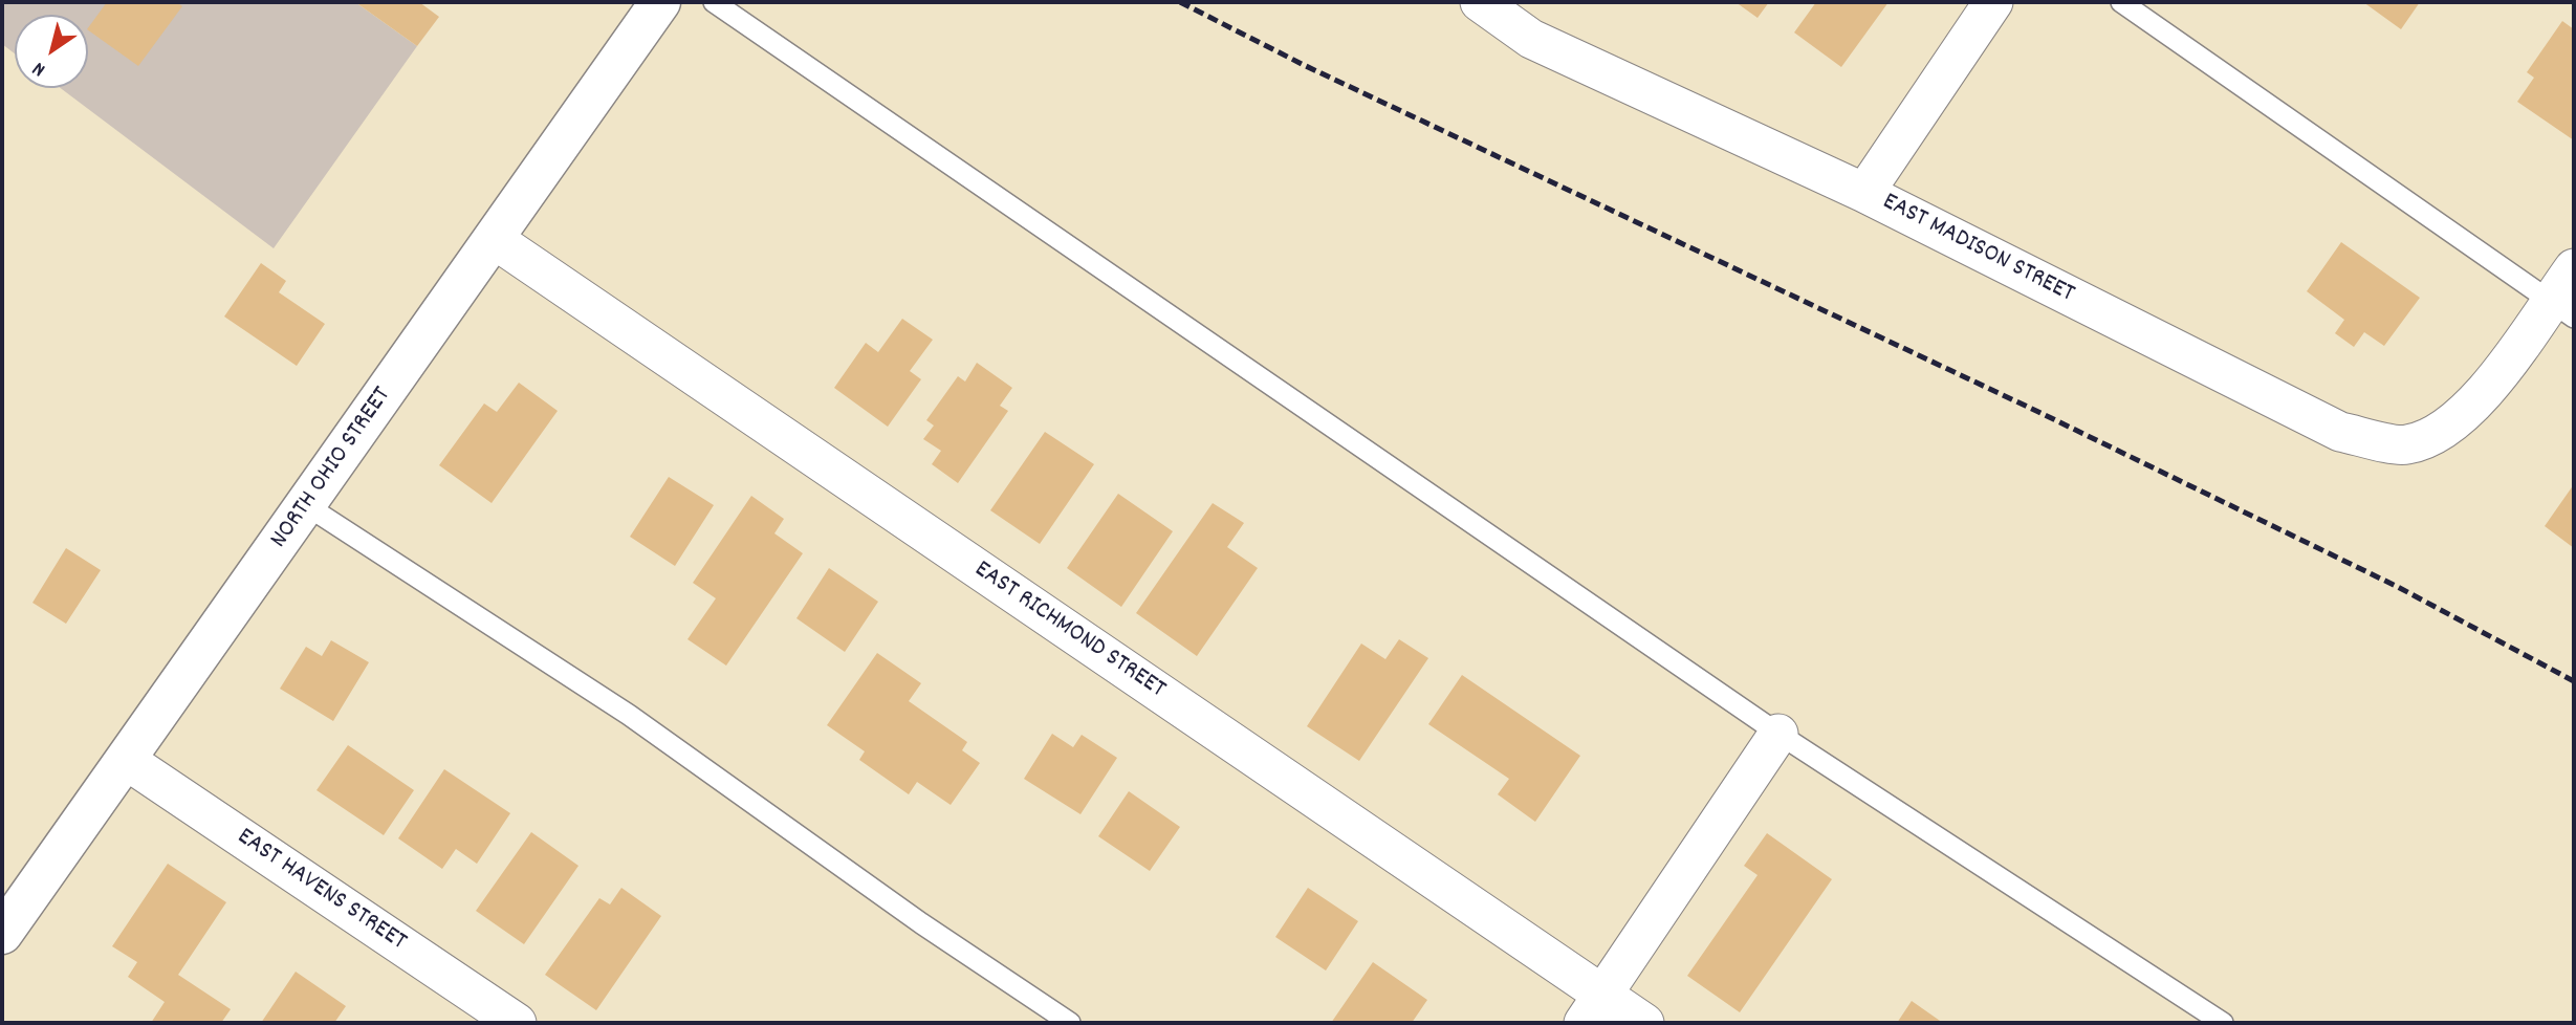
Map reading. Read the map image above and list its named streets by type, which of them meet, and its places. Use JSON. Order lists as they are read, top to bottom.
{
  "streets": {
    "street": [
      "EAST MADISON STREET",
      "NORTH OHIO STREET",
      "EAST RICHMOND STREET",
      "EAST HAVENS STREET"
    ]
  },
  "crossings": [
    ["NORTH OHIO STREET", "EAST RICHMOND STREET"],
    ["NORTH OHIO STREET", "EAST HAVENS STREET"]
  ],
  "north": "bottom left"
}
